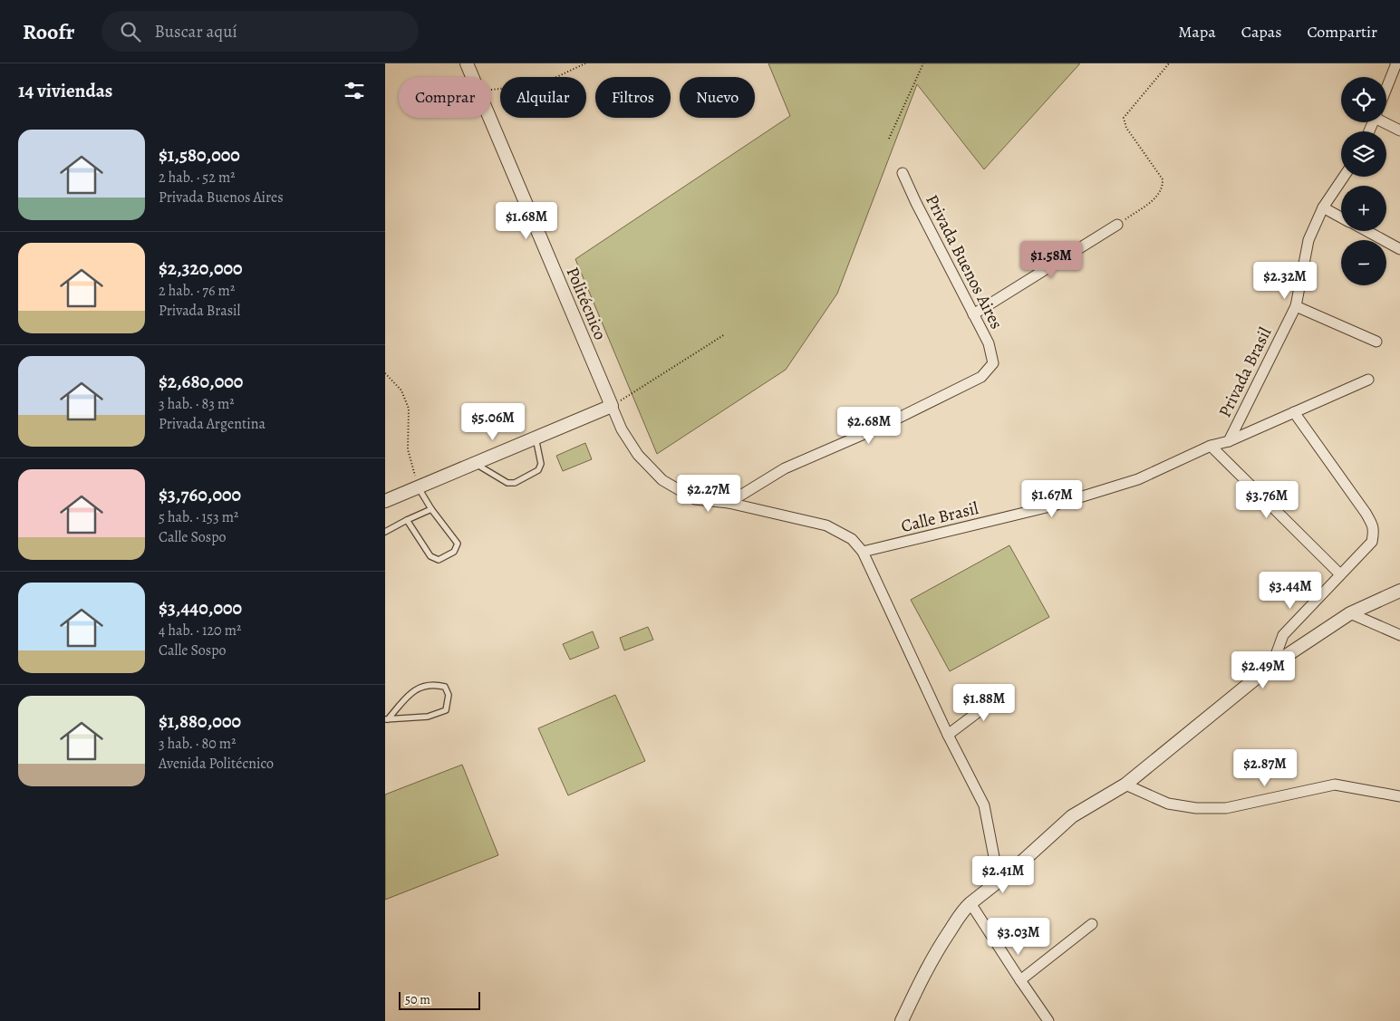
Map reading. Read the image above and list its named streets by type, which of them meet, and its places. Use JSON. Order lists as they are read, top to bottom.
{
  "streets": {
    "street": [
      "Privada Buenos Aires",
      "Politécnico",
      "Privada Brasil",
      "Calle Brasil"
    ]
  },
  "crossings": [
    ["Privada Brasil", "Calle Brasil"]
  ],
  "scale_bar": "50 m",
  "page": {
    "header": "Roofr",
    "search": "Buscar aquí",
    "nav": ["Mapa", "Capas", "Compartir"],
    "heading": "14 viviendas",
    "map_buttons": ["+", "−"],
    "chip": [
      "Comprar",
      "Alquilar",
      "Filtros",
      "Nuevo"
    ],
    "list": [
      {
        "name": "$1,580,000",
        "note": "2 hab. · 52 m² · Privada Buenos Aires"
      },
      {
        "name": "$2,320,000",
        "note": "2 hab. · 76 m² · Privada Brasil"
      },
      {
        "name": "$2,680,000",
        "note": "3 hab. · 83 m² · Privada Argentina"
      },
      {
        "name": "$3,760,000",
        "note": "5 hab. · 153 m² · Calle Sospo"
      },
      {
        "name": "$3,440,000",
        "note": "4 hab. · 120 m² · Calle Sospo"
      },
      {
        "name": "$1,880,000",
        "note": "3 hab. · 80 m² · Avenida Politécnico"
      }
    ],
    "price": [
      "$1.68M",
      "$1.58M",
      "$2.32M",
      "$5.06M",
      "$2.68M",
      "$2.27M",
      "$1.67M",
      "$3.76M",
      "$3.44M",
      "$2.49M",
      "$1.88M",
      "$2.87M",
      "$2.41M",
      "$3.03M"
    ],
    "scale": "50 m"
  }
}
